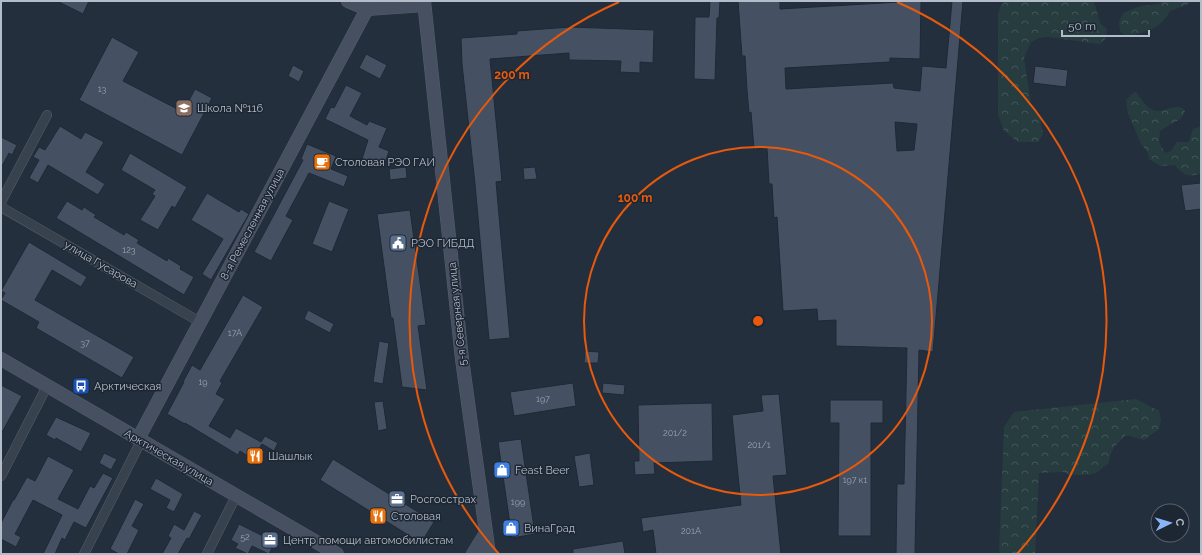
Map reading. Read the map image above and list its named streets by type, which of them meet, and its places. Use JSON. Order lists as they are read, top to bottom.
{
  "streets": {
    "street": [
      "8-я Ремесленная улица",
      "улица Гусарова",
      "5-я Северная улица",
      "Арктическая улица"
    ]
  },
  "crossings": [
    ["8-я Ремесленная улица", "улица Гусарова"],
    ["8-я Ремесленная улица", "Арктическая улица"]
  ],
  "places": {
    "school or university": ["Школа №116"],
    "cafe": ["Столовая РЭО ГАИ"],
    "public building": ["РЭО ГИБДД"],
    "bus stop": ["Арктическая"],
    "restaurant": ["Шашлык", "Столовая"],
    "shop": ["Feast Beer", "ВинаГрад"],
    "office": ["Росгосстрах", "Центр помощи автомобилистам"]
  },
  "house_numbers": [
    "13",
    "123",
    "17А",
    "37",
    "19",
    "197",
    "201/2",
    "201/1",
    "197 к1",
    "199",
    "201А",
    "52"
  ],
  "scale_bar": "50 m",
  "north": "right",
  "rings": ["200 m", "100 m"]
}
